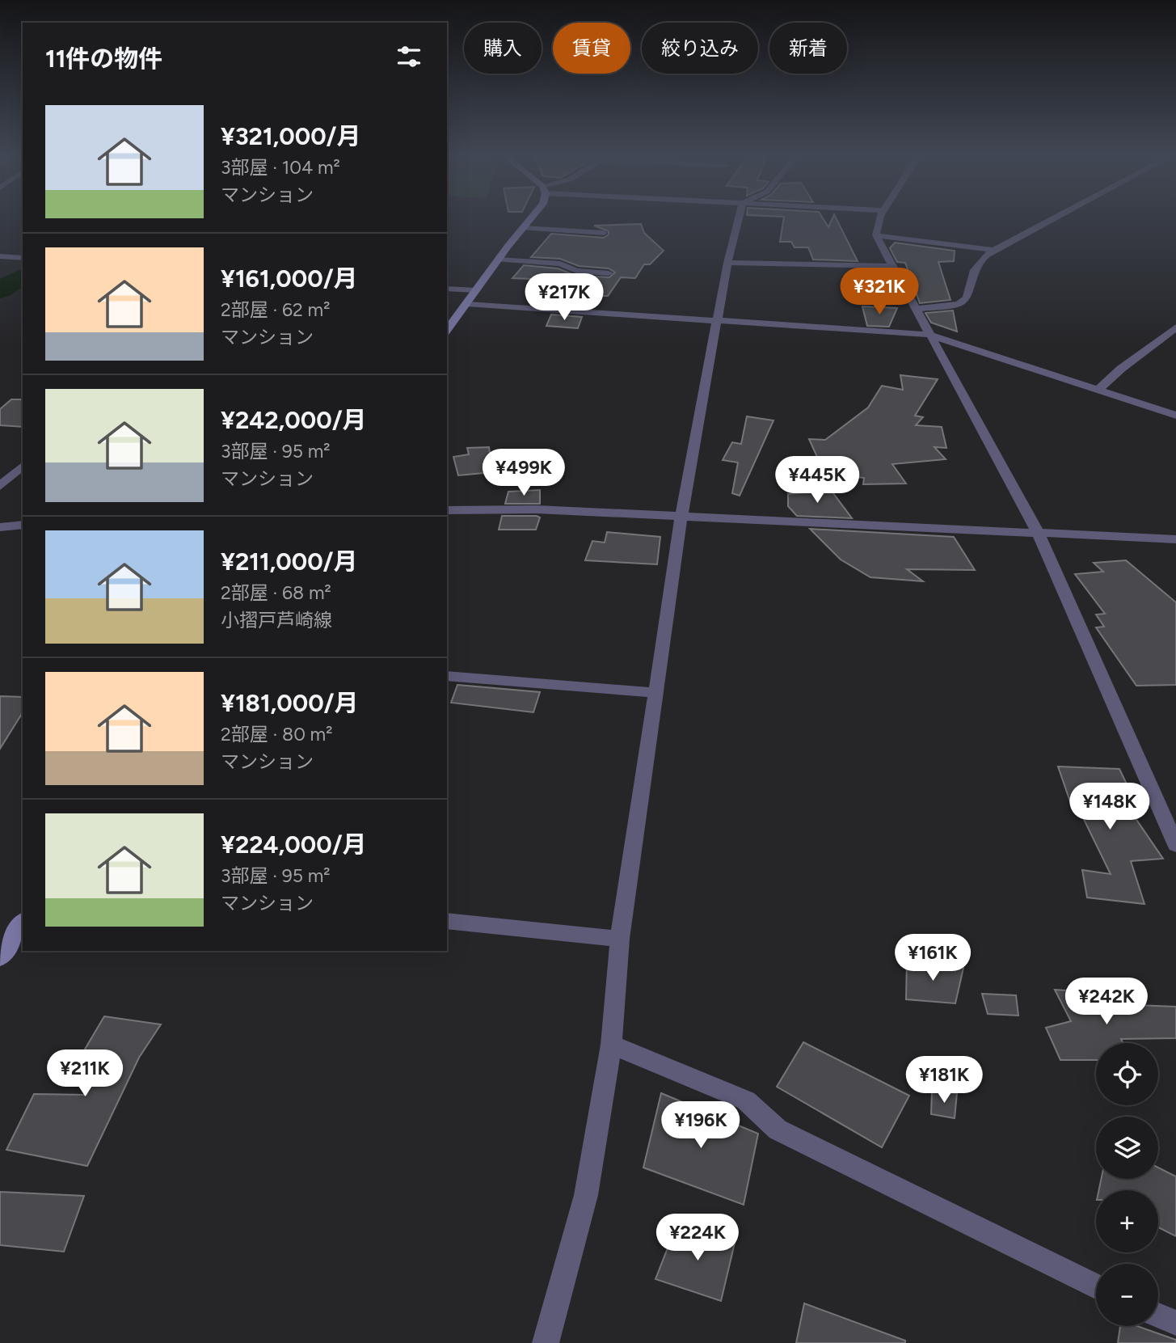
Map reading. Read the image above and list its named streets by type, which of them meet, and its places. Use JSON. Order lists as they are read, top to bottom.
{
  "page": {
    "chip": [
      "購入",
      "賃貸",
      "絞り込み",
      "新着"
    ],
    "heading": "11件の物件",
    "list": [
      {
        "name": "¥321,000/月",
        "note": "3部屋 · 104 m² · マンション"
      },
      {
        "name": "¥161,000/月",
        "note": "2部屋 · 62 m² · マンション"
      },
      {
        "name": "¥242,000/月",
        "note": "3部屋 · 95 m² · マンション"
      },
      {
        "name": "¥211,000/月",
        "note": "2部屋 · 68 m² · 小摺戸芦崎線"
      },
      {
        "name": "¥181,000/月",
        "note": "2部屋 · 80 m² · マンション"
      },
      {
        "name": "¥224,000/月",
        "note": "3部屋 · 95 m² · マンション"
      }
    ],
    "price": [
      "¥321K",
      "¥217K",
      "¥499K",
      "¥445K",
      "¥148K",
      "¥161K",
      "¥242K",
      "¥211K",
      "¥181K",
      "¥196K",
      "¥224K"
    ],
    "map_buttons": ["+", "−"]
  }
}
